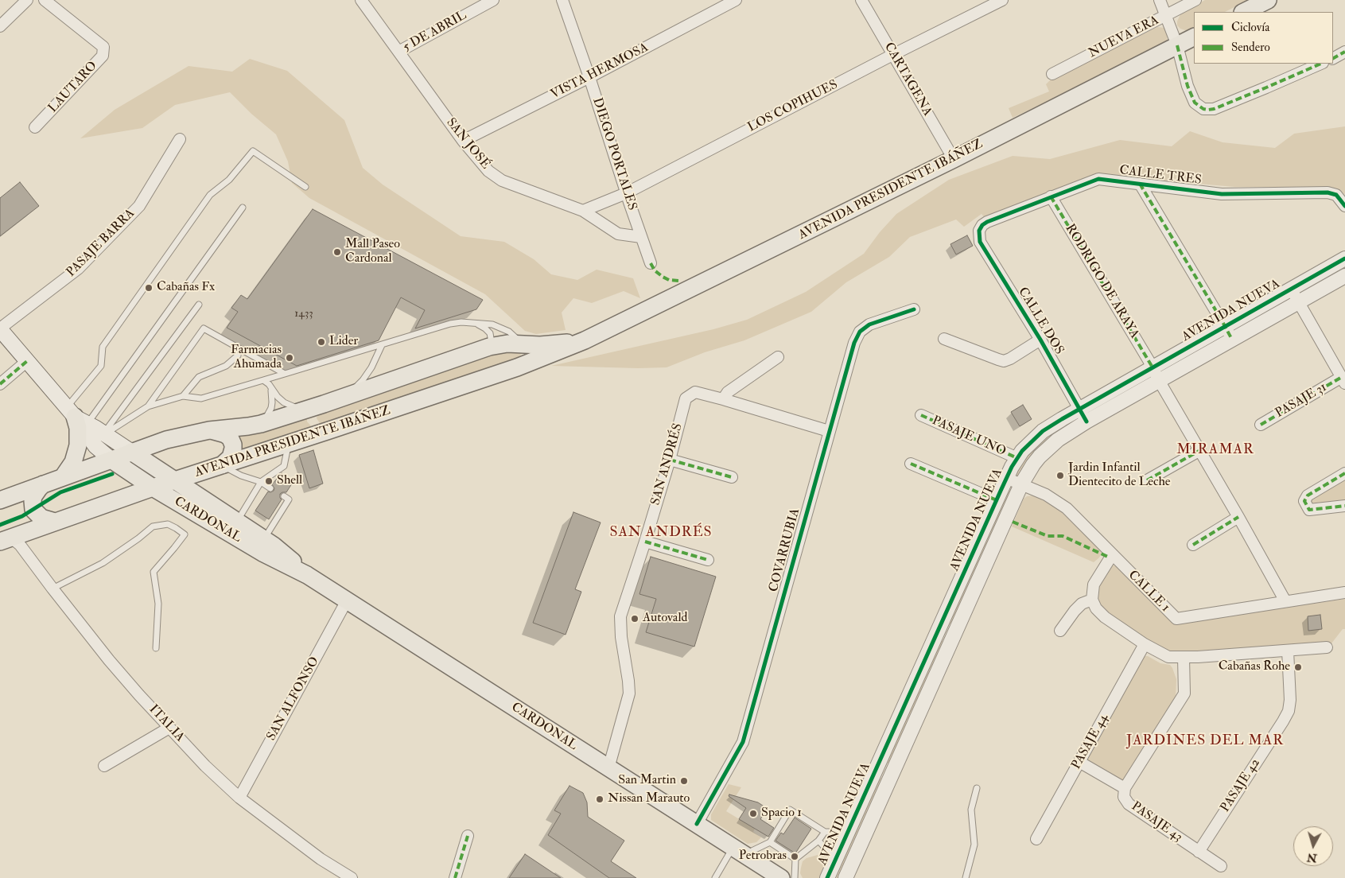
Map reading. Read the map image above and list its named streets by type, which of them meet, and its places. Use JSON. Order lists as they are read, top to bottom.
{
  "streets": {
    "main road": ["AVENIDA PRESIDENTE IBÁÑEZ", "CARDONAL"],
    "street": [
      "5 DE ABRIL",
      "NUEVA ERA",
      "VISTA HERMOSA",
      "CARTAGENA",
      "LAUTARO",
      "LOS COPIHUES",
      "SAN JOSÉ",
      "DIEGO PORTALES",
      "CALLE TRES",
      "PASAJE BARRA",
      "RODRIGO DE ARAYA",
      "AVENIDA NUEVA",
      "CALLE DOS",
      "PASAJE 31",
      "PASAJE UNO",
      "SAN ANDRÉS",
      "COVARRUBIA",
      "CALLE 1",
      "SAN ALFONSO",
      "ITALIA",
      "PASAJE 44",
      "PASAJE 42",
      "PASAJE 43"
    ]
  },
  "crossings": [
    ["5 DE ABRIL", "SAN JOSÉ"],
    ["VISTA HERMOSA", "SAN JOSÉ"],
    ["VISTA HERMOSA", "DIEGO PORTALES"],
    ["CARTAGENA", "LOS COPIHUES"],
    ["CARTAGENA", "AVENIDA PRESIDENTE IBÁÑEZ"],
    ["LOS COPIHUES", "SAN JOSÉ"],
    ["LOS COPIHUES", "DIEGO PORTALES"],
    ["SAN JOSÉ", "DIEGO PORTALES"],
    ["CALLE TRES", "RODRIGO DE ARAYA"],
    ["CALLE TRES", "CALLE DOS"],
    ["AVENIDA PRESIDENTE IBÁÑEZ", "CARDONAL"],
    ["AVENIDA PRESIDENTE IBÁÑEZ", "ITALIA"],
    ["RODRIGO DE ARAYA", "AVENIDA NUEVA"],
    ["RODRIGO DE ARAYA", "CALLE 1"],
    ["AVENIDA NUEVA", "CALLE DOS"],
    ["AVENIDA NUEVA", "PASAJE UNO"],
    ["AVENIDA NUEVA", "CALLE 1"],
    ["SAN ANDRÉS", "CARDONAL"],
    ["SAN ANDRÉS", "COVARRUBIA"],
    ["CARDONAL", "COVARRUBIA"],
    ["CARDONAL", "SAN ALFONSO"],
    ["SAN ALFONSO", "ITALIA"],
    ["PASAJE 44", "PASAJE 43"],
    ["PASAJE 42", "PASAJE 43"]
  ],
  "districts": ["MIRAMAR", "SAN ANDRÉS", "JARDINES DEL MAR"],
  "places": [
    "Mall Paseo Cardonal",
    "Cabañas Fx",
    "Lider",
    "Farmacias Ahumada",
    "Jardin Infantil Dientecito de Leche",
    "Shell",
    "Autovald",
    "Cabañas Rohe",
    "San Martin",
    "Nissan Marauto",
    "Spacio 1",
    "Petrobras"
  ],
  "house_numbers": ["1433"],
  "legend": ["Ciclovía", "Sendero"],
  "north": "bottom"
}
